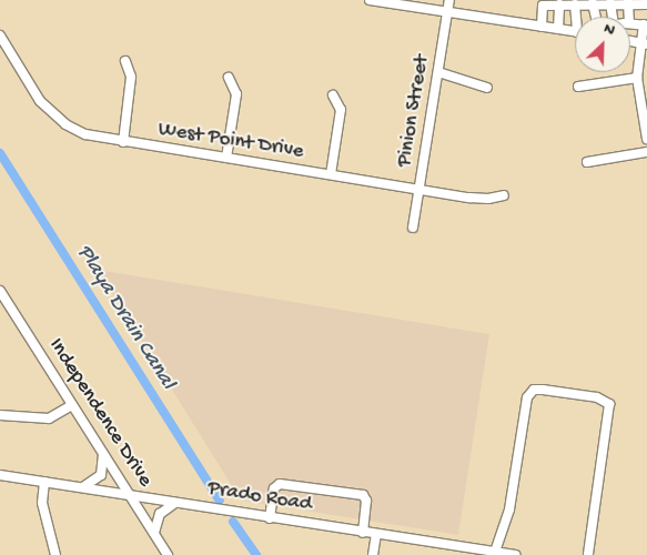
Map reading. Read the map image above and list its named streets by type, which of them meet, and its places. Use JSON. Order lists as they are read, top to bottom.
{
  "streets": {
    "street": [
      "Pinion Street",
      "West Point Drive",
      "Independence Drive",
      "Prado Road"
    ]
  },
  "crossings": [
    ["Pinion Street", "West Point Drive"],
    ["Independence Drive", "Prado Road"]
  ],
  "water": ["Playa Drain Canal"],
  "north": "top right"
}
